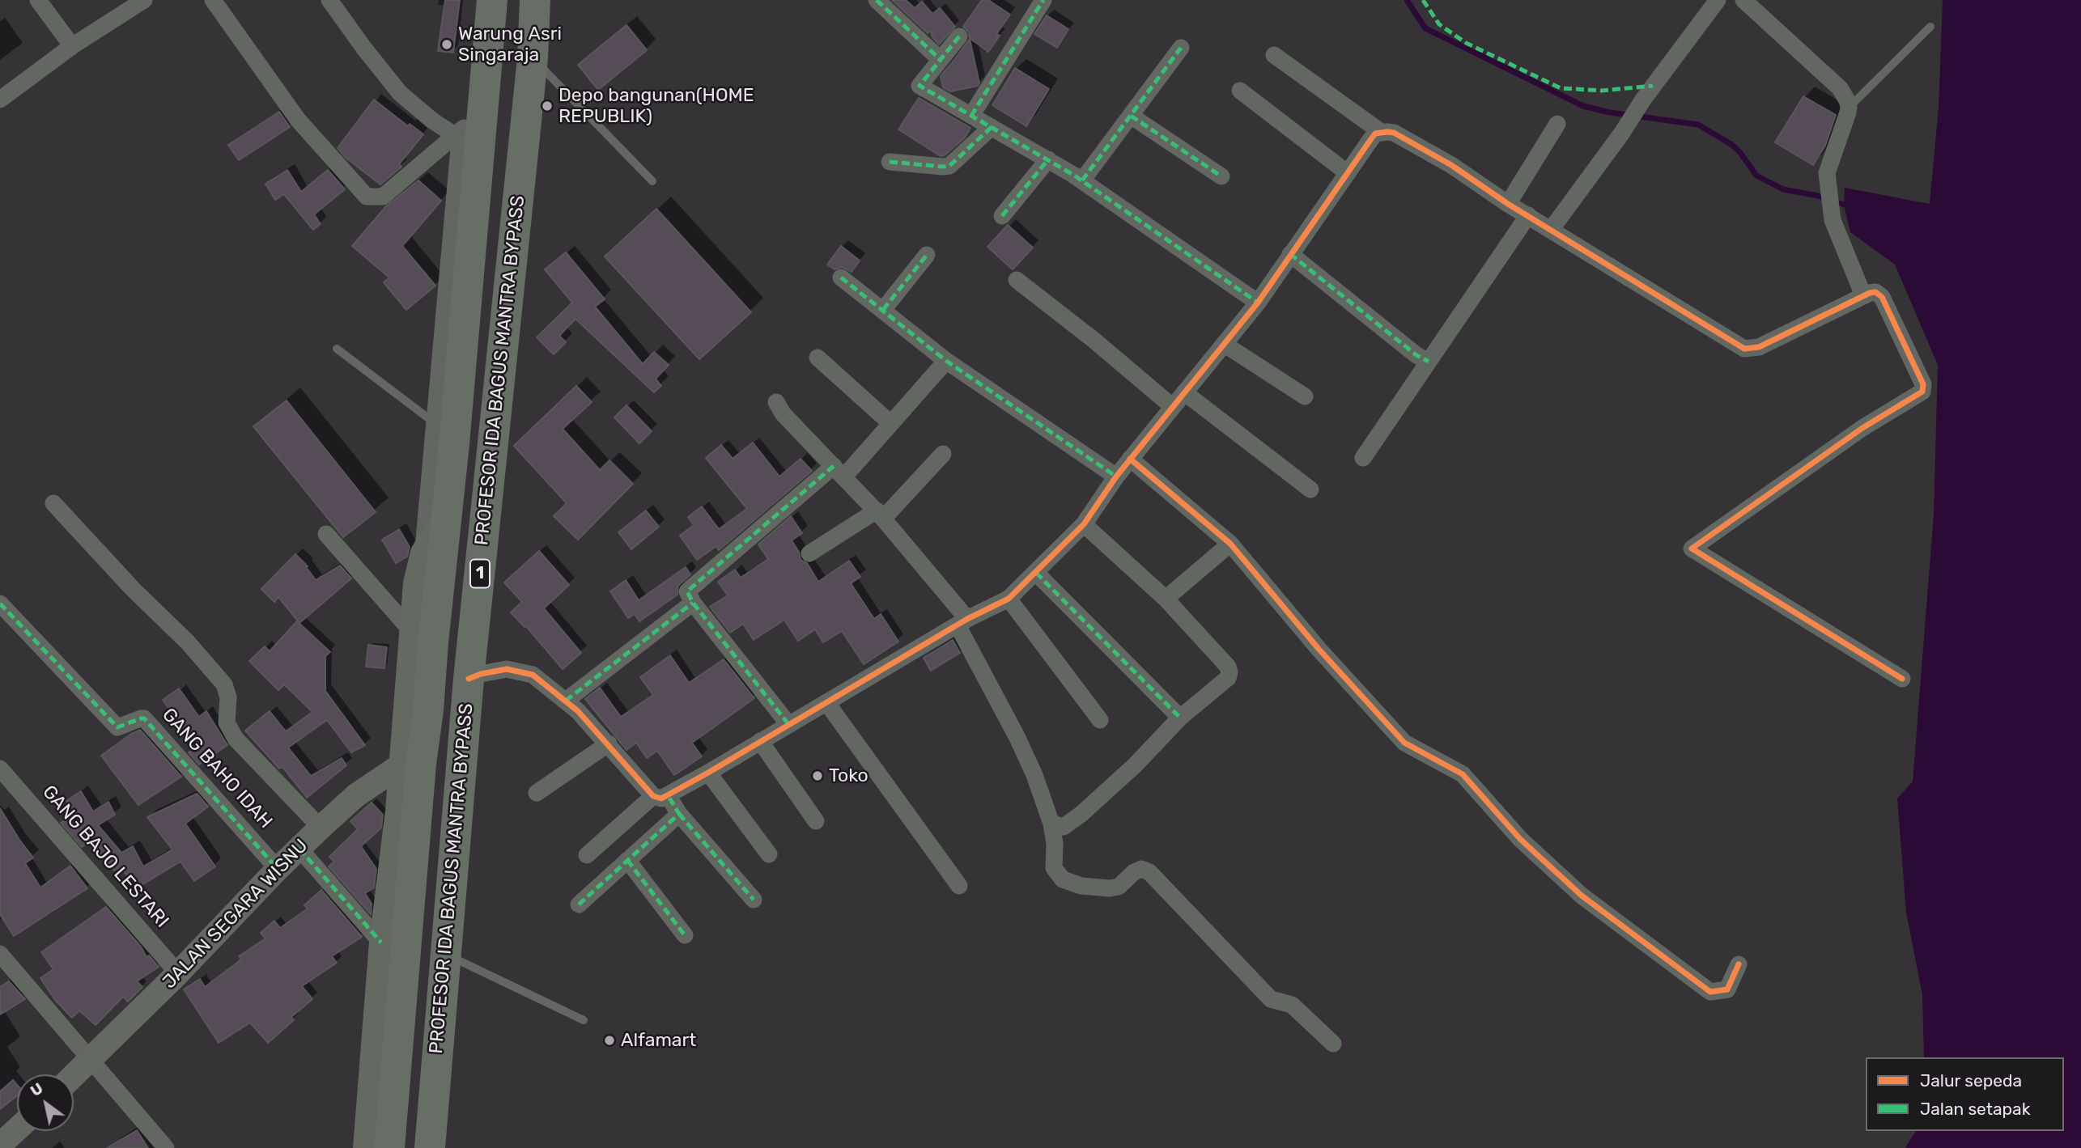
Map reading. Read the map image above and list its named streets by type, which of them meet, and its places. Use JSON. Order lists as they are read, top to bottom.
{
  "streets": {
    "highway": ["PROFESOR IDA BAGUS MANTRA BYPASS", "1"],
    "street": ["GANG BAHO IDAH", "GANG BAJO LESTARI", "JALAN SEGARA WISNU"]
  },
  "crossings": [
    ["PROFESOR IDA BAGUS MANTRA BYPASS", "JALAN SEGARA WISNU"],
    ["GANG BAHO IDAH", "JALAN SEGARA WISNU"],
    ["GANG BAJO LESTARI", "JALAN SEGARA WISNU"]
  ],
  "places": [
    "Warung Asri Singaraja",
    "Depo bangunan(HOME REPUBLIK)",
    "Toko",
    "Alfamart"
  ],
  "legend": ["Jalur sepeda", "Jalan setapak"],
  "north": "top left"
}
